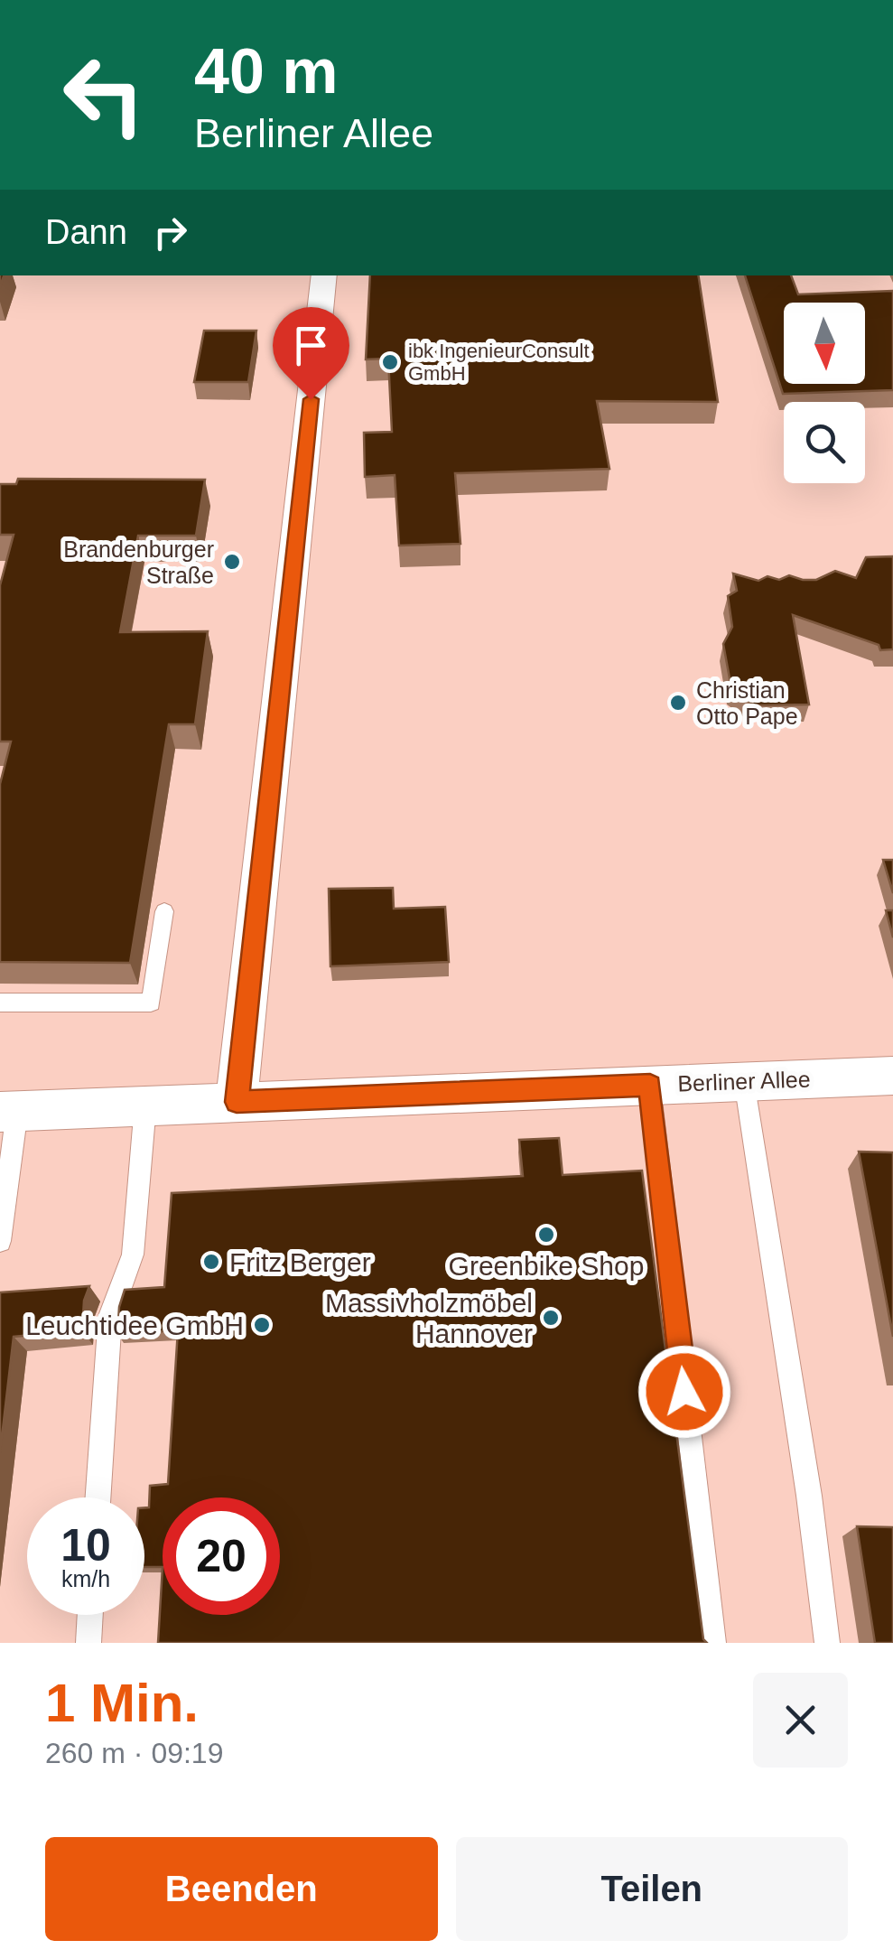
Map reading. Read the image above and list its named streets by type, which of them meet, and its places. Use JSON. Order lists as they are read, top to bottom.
{
  "streets": {
    "street": ["Berliner Allee"]
  },
  "places": [
    "ibk IngenieurConsult GmbH",
    "Brandenburger Straße",
    "Christian Otto Pape",
    "Greenbike Shop",
    "Fritz Berger",
    "Massivholzmöbel Hannover",
    "Leuchtidee GmbH"
  ],
  "north": "bottom",
  "page": {
    "turn": ["40 m", "Berliner Allee"],
    "then": "Dann",
    "speed": "10 km/h",
    "limit": "20",
    "heading": ["1 Min.", "260 m · 09:19"],
    "buttons": ["Beenden", "Teilen"]
  }
}
